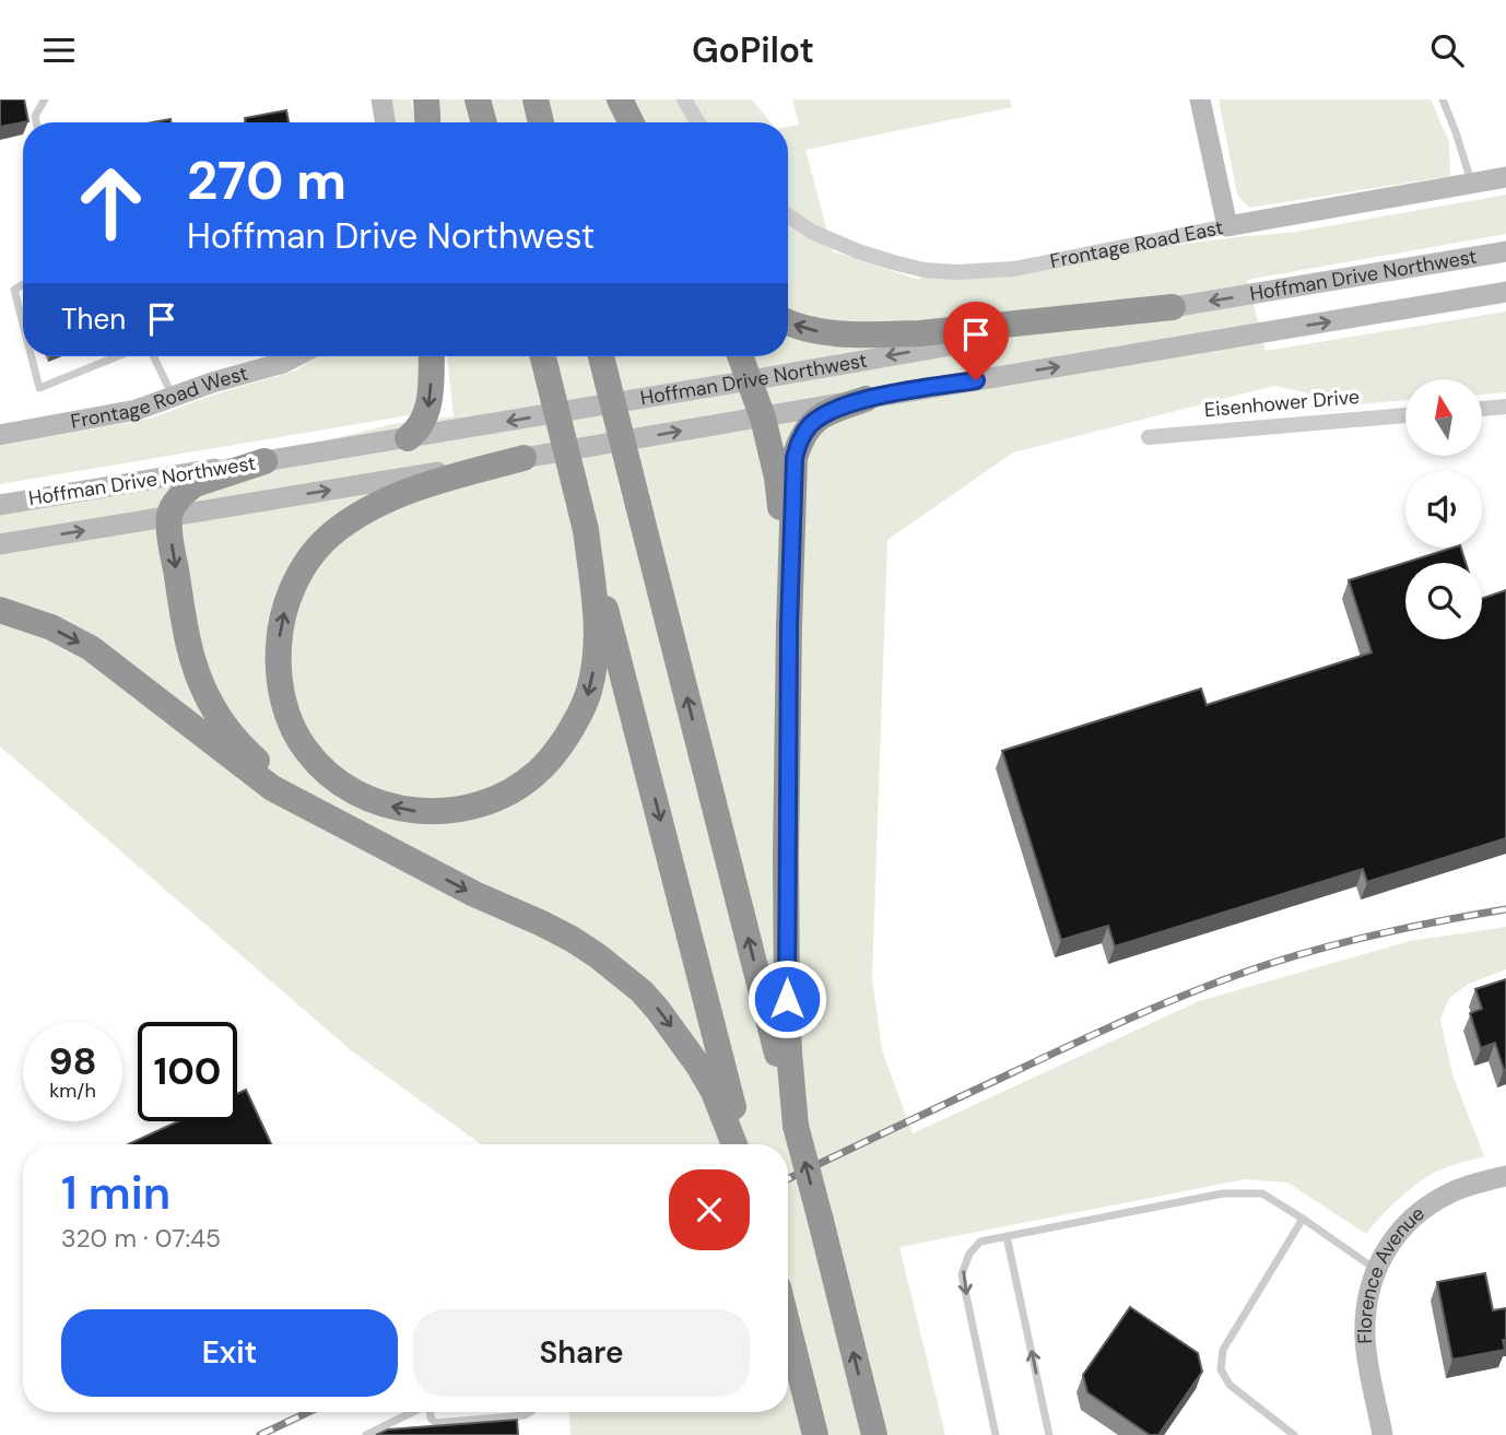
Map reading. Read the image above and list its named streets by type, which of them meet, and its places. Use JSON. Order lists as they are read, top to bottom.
{
  "streets": {
    "main road": [
      "Frontage Road East",
      "Hoffman Drive Northwest",
      "Frontage Road West",
      "Florence Avenue"
    ],
    "street": ["Eisenhower Drive"]
  },
  "north": "top",
  "page": {
    "header": "GoPilot",
    "turn": ["270 m", "Hoffman Drive Northwest"],
    "then": "Then",
    "speed": "98 km/h",
    "limit": "100",
    "heading": ["1 min", "320 m · 07:45"],
    "buttons": ["Exit", "Share"]
  }
}
